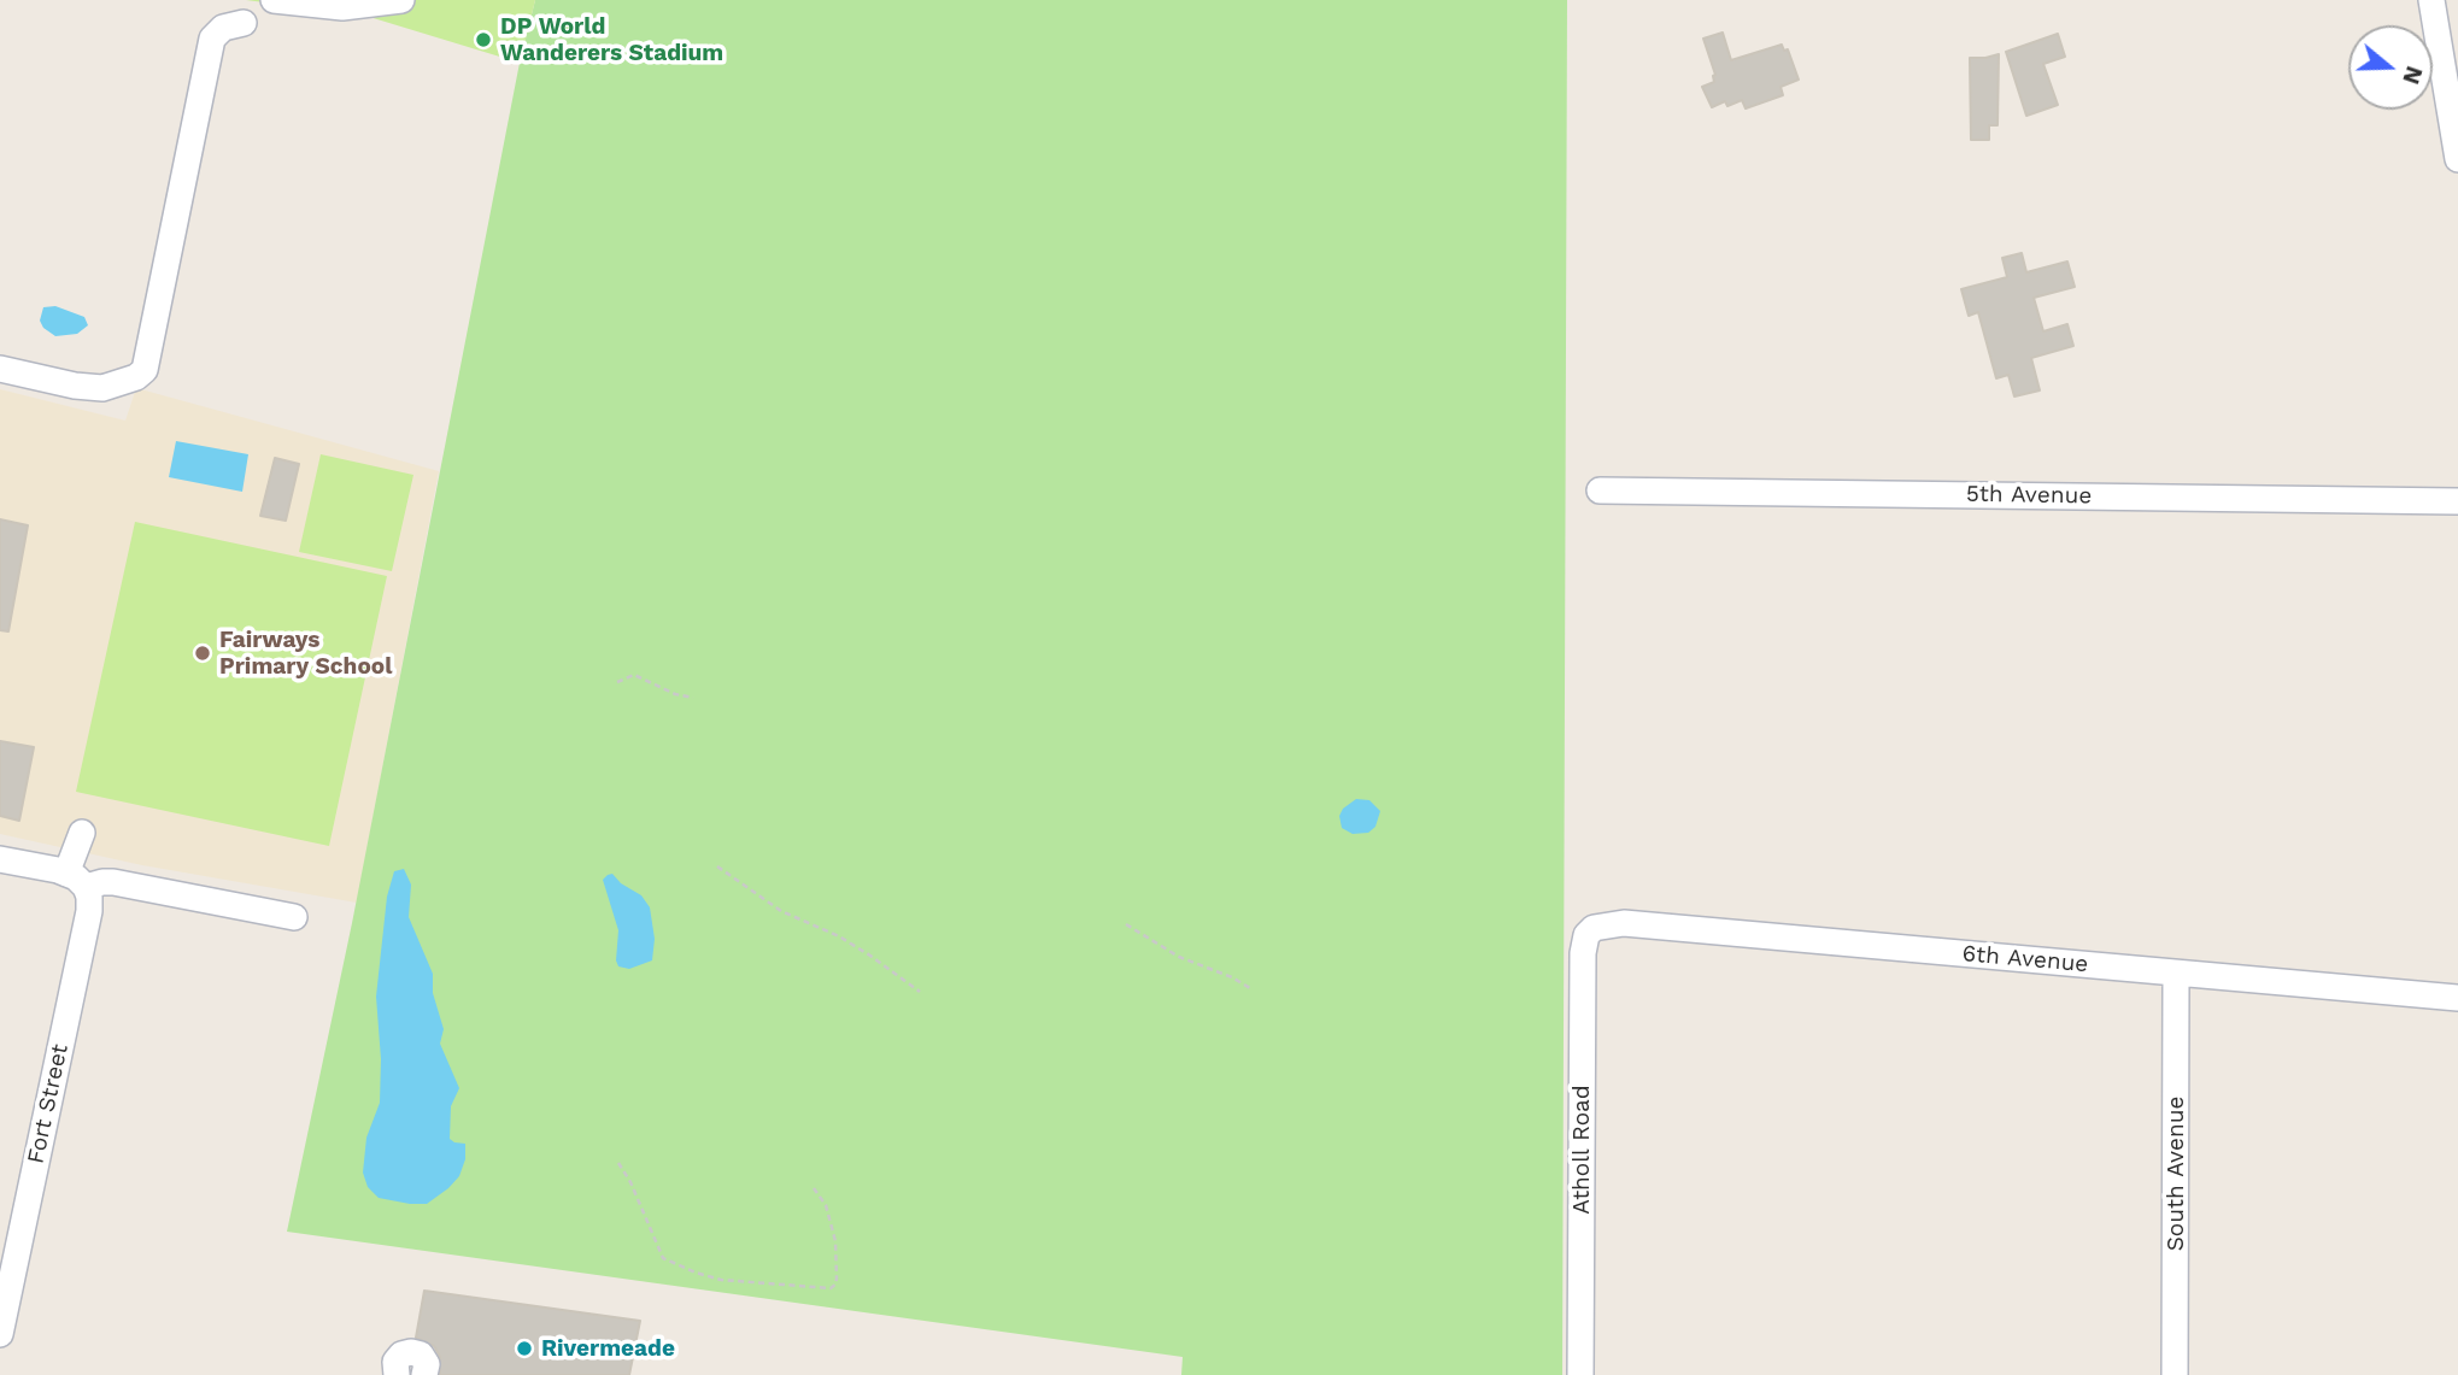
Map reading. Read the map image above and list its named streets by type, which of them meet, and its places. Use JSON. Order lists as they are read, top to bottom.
{
  "streets": {
    "street": [
      "5th Avenue",
      "6th Avenue",
      "Fort Street",
      "Atholl Road",
      "South Avenue"
    ]
  },
  "crossings": [
    ["6th Avenue", "Atholl Road"],
    ["6th Avenue", "South Avenue"]
  ],
  "places": ["DP World Wanderers Stadium", "Fairways Primary School", "Rivermeade"],
  "north": "right"
}
